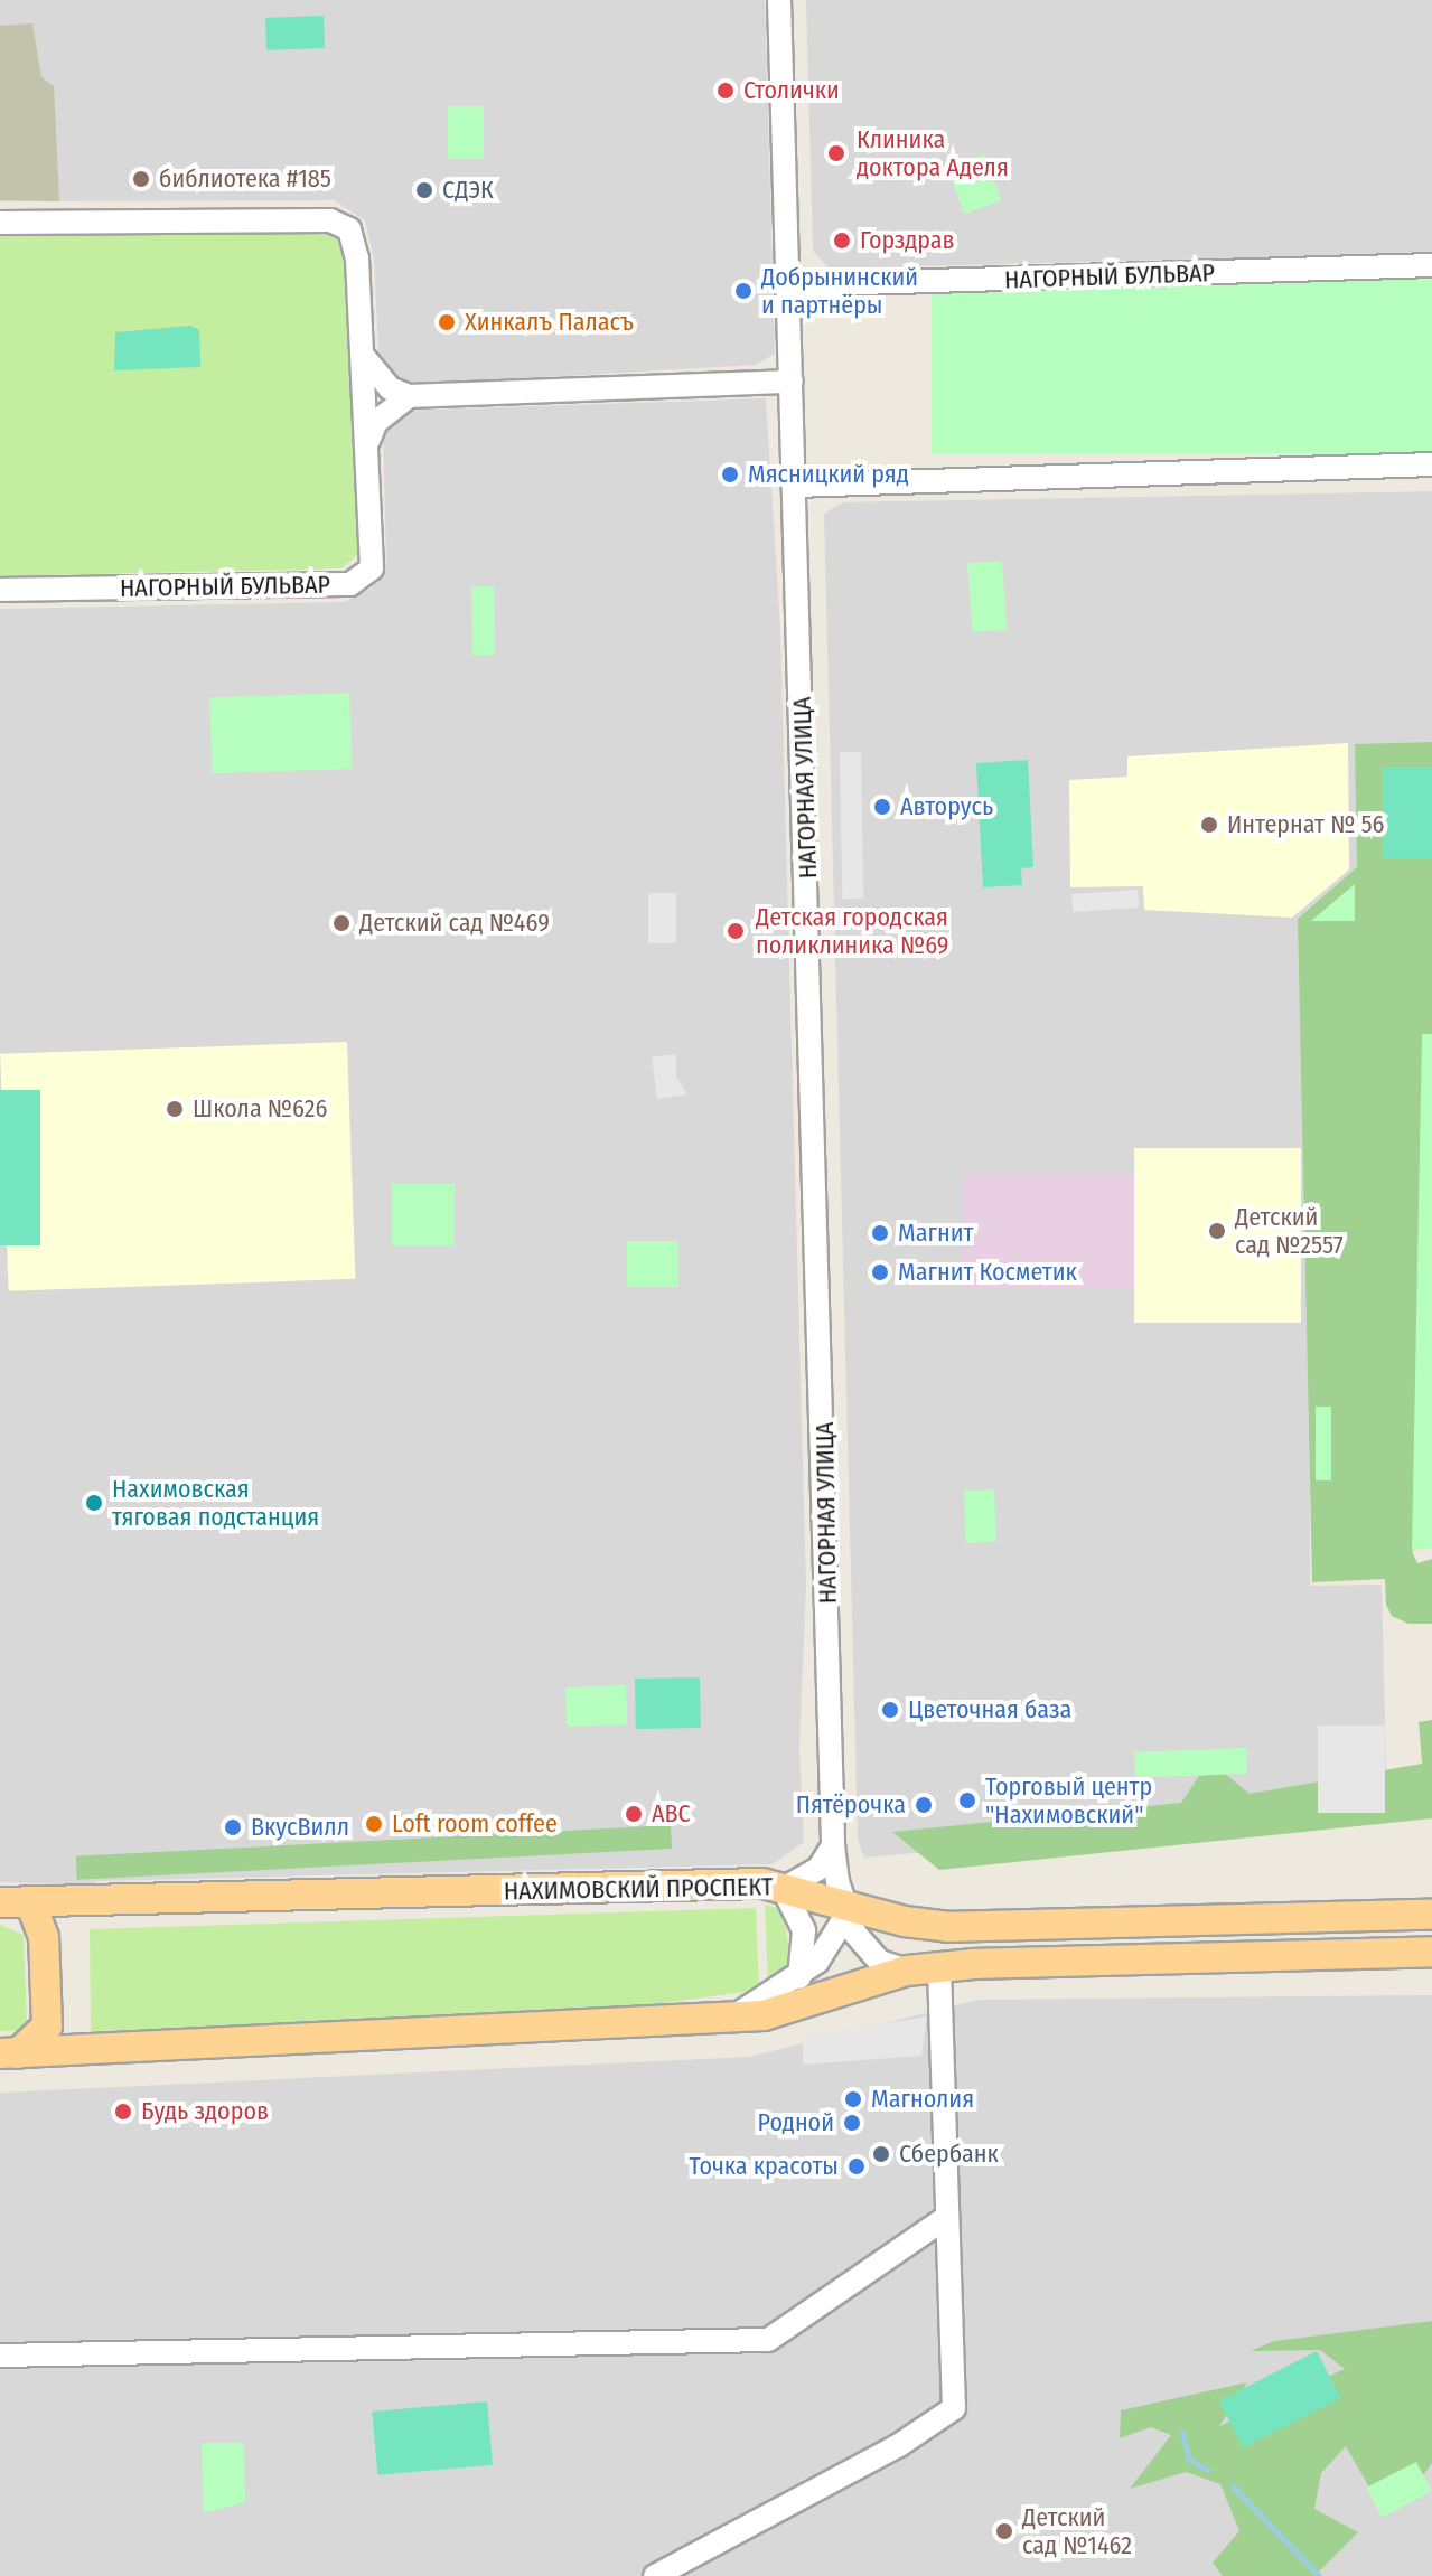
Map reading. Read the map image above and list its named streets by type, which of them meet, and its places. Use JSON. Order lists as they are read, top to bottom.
{
  "streets": {
    "main road": ["НАХИМОВСКИЙ ПРОСПЕКТ"],
    "street": ["НАГОРНЫЙ БУЛЬВАР", "НАГОРНАЯ УЛИЦА"]
  },
  "crossings": [
    ["НАГОРНЫЙ БУЛЬВАР", "НАГОРНАЯ УЛИЦА"],
    ["НАГОРНАЯ УЛИЦА", "НАХИМОВСКИЙ ПРОСПЕКТ"]
  ],
  "places": [
    "Столички",
    "Клиника доктора Аделя",
    "библиотека #185",
    "СДЭК",
    "Горздрав",
    "Добрынинский и партнёры",
    "Хинкалъ Паласъ",
    "Мясницкий ряд",
    "Авторусь",
    "Интернат № 56",
    "Детский сад №469",
    "Детская городская поликлиника №69",
    "Школа №626",
    "Детский сад №2557",
    "Магнит",
    "Магнит Косметик",
    "Нахимовская тяговая подстанция",
    "Цветочная база",
    "Торговый центр \"Нахимовский\"",
    "Пятёрочка",
    "ABC",
    "Loft room coffee",
    "ВкусВилл",
    "Магнолия",
    "Будь здоров",
    "Родной",
    "Сбербанк",
    "Точка красоты",
    "Детский сад №1462"
  ]
}
